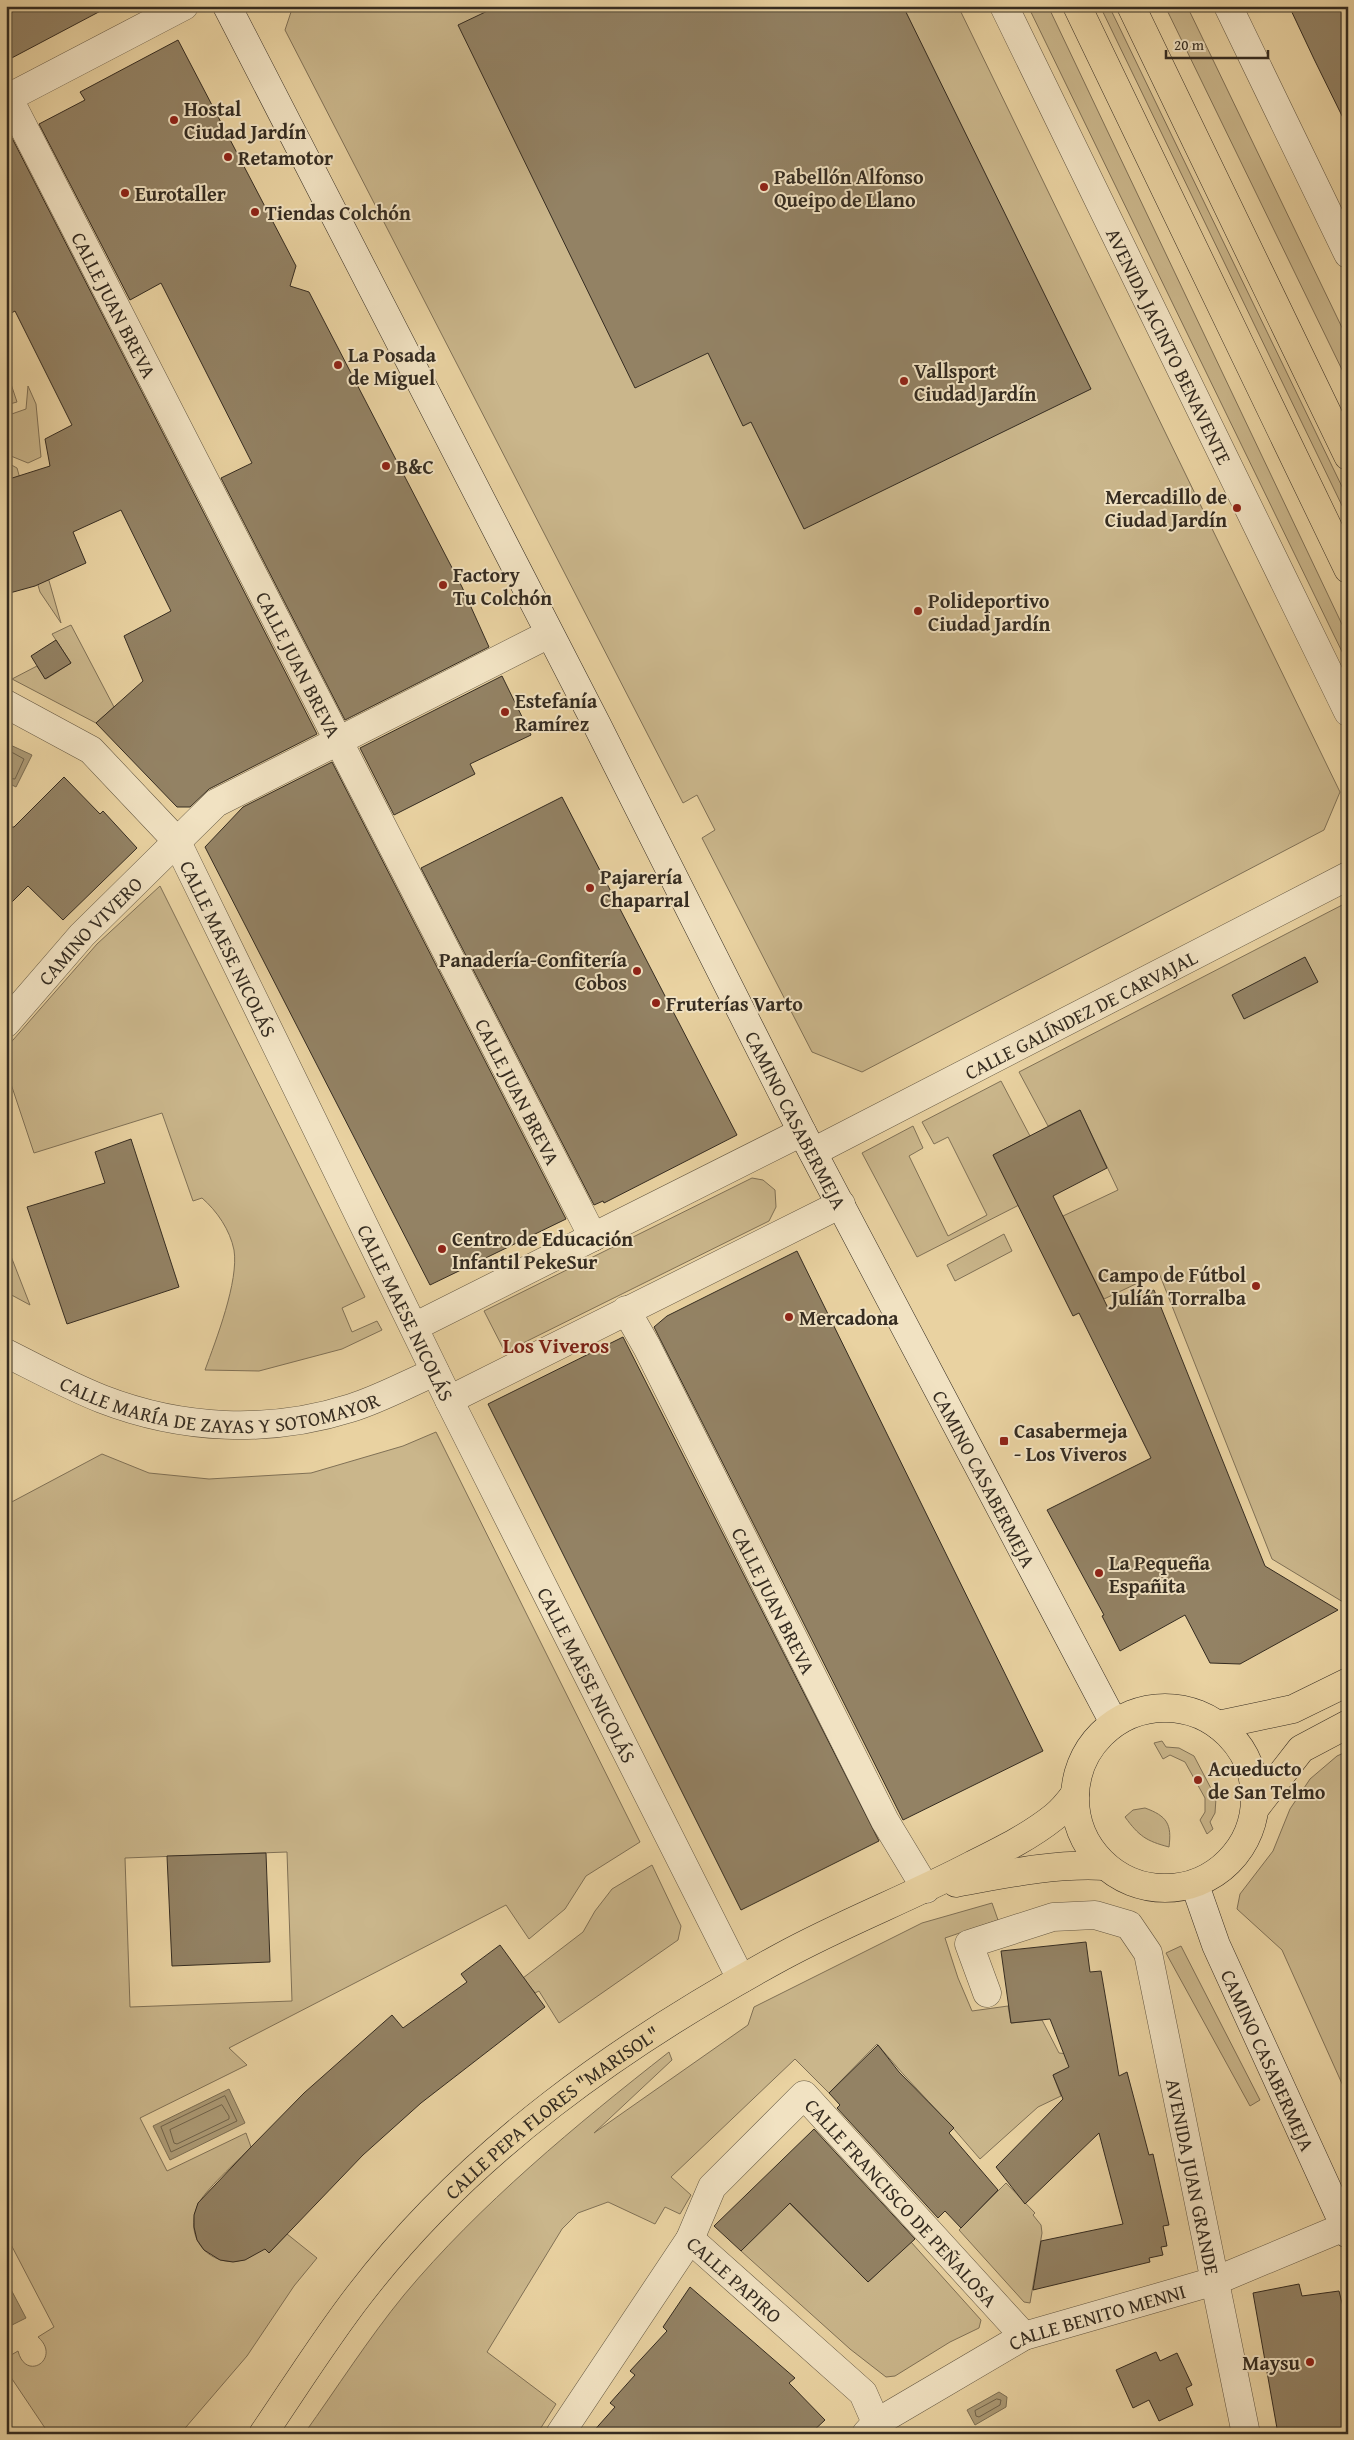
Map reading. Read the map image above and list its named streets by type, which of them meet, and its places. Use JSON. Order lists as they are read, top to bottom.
{
  "streets": {
    "main road": ["CALLE PEPA FLORES \"MARISOL\""],
    "street": [
      "CALLE JUAN BREVA",
      "AVENIDA JACINTO BENAVENTE",
      "CAMINO VIVERO",
      "CALLE MAESE NICOLÁS",
      "CALLE GALÍNDEZ DE CARVAJAL",
      "CAMINO CASABERMEJA",
      "CALLE MARÍA DE ZAYAS Y SOTOMAYOR",
      "AVENIDA JUAN GRANDE",
      "CALLE FRANCISCO DE PEÑALOSA",
      "CALLE PAPIRO",
      "CALLE BENITO MENNI"
    ]
  },
  "crossings": [
    ["CALLE JUAN BREVA", "CAMINO VIVERO"],
    ["CALLE JUAN BREVA", "CALLE GALÍNDEZ DE CARVAJAL"],
    ["CALLE JUAN BREVA", "CALLE PEPA FLORES \"MARISOL\""],
    ["CAMINO VIVERO", "CALLE MAESE NICOLÁS"],
    ["CAMINO VIVERO", "CAMINO CASABERMEJA"],
    ["CALLE MAESE NICOLÁS", "CALLE GALÍNDEZ DE CARVAJAL"],
    ["CALLE MAESE NICOLÁS", "CALLE MARÍA DE ZAYAS Y SOTOMAYOR"],
    ["CALLE MAESE NICOLÁS", "CALLE PEPA FLORES \"MARISOL\""],
    ["CALLE GALÍNDEZ DE CARVAJAL", "CAMINO CASABERMEJA"],
    ["CAMINO CASABERMEJA", "CALLE BENITO MENNI"],
    ["AVENIDA JUAN GRANDE", "CALLE BENITO MENNI"],
    ["CALLE FRANCISCO DE PEÑALOSA", "CALLE PAPIRO"],
    ["CALLE FRANCISCO DE PEÑALOSA", "CALLE BENITO MENNI"],
    ["CALLE PAPIRO", "CALLE BENITO MENNI"]
  ],
  "districts": ["Los Viveros"],
  "places": {
    "other": [
      "Hostal Ciudad Jardín",
      "Retamotor",
      "Pabellón Alfonso Queipo de Llano",
      "Eurotaller",
      "Tiendas Colchón",
      "La Posada de Miguel",
      "Vallsport Ciudad Jardín",
      "B&C",
      "Mercadillo de Ciudad Jardín",
      "Factory Tu Colchón",
      "Polideportivo Ciudad Jardín",
      "Estefanía Ramírez",
      "Pajarería Chaparral",
      "Panadería-Confitería Cobos",
      "Fruterías Varto",
      "Centro de Educación Infantil PekeSur",
      "Campo de Fútbol Julíán Torralba",
      "Mercadona",
      "La Pequeña Españita",
      "Acueducto de San Telmo",
      "Maysu"
    ],
    "transit": ["Casabermeja - Los Viveros"]
  },
  "scale_bar": "20 m"
}
